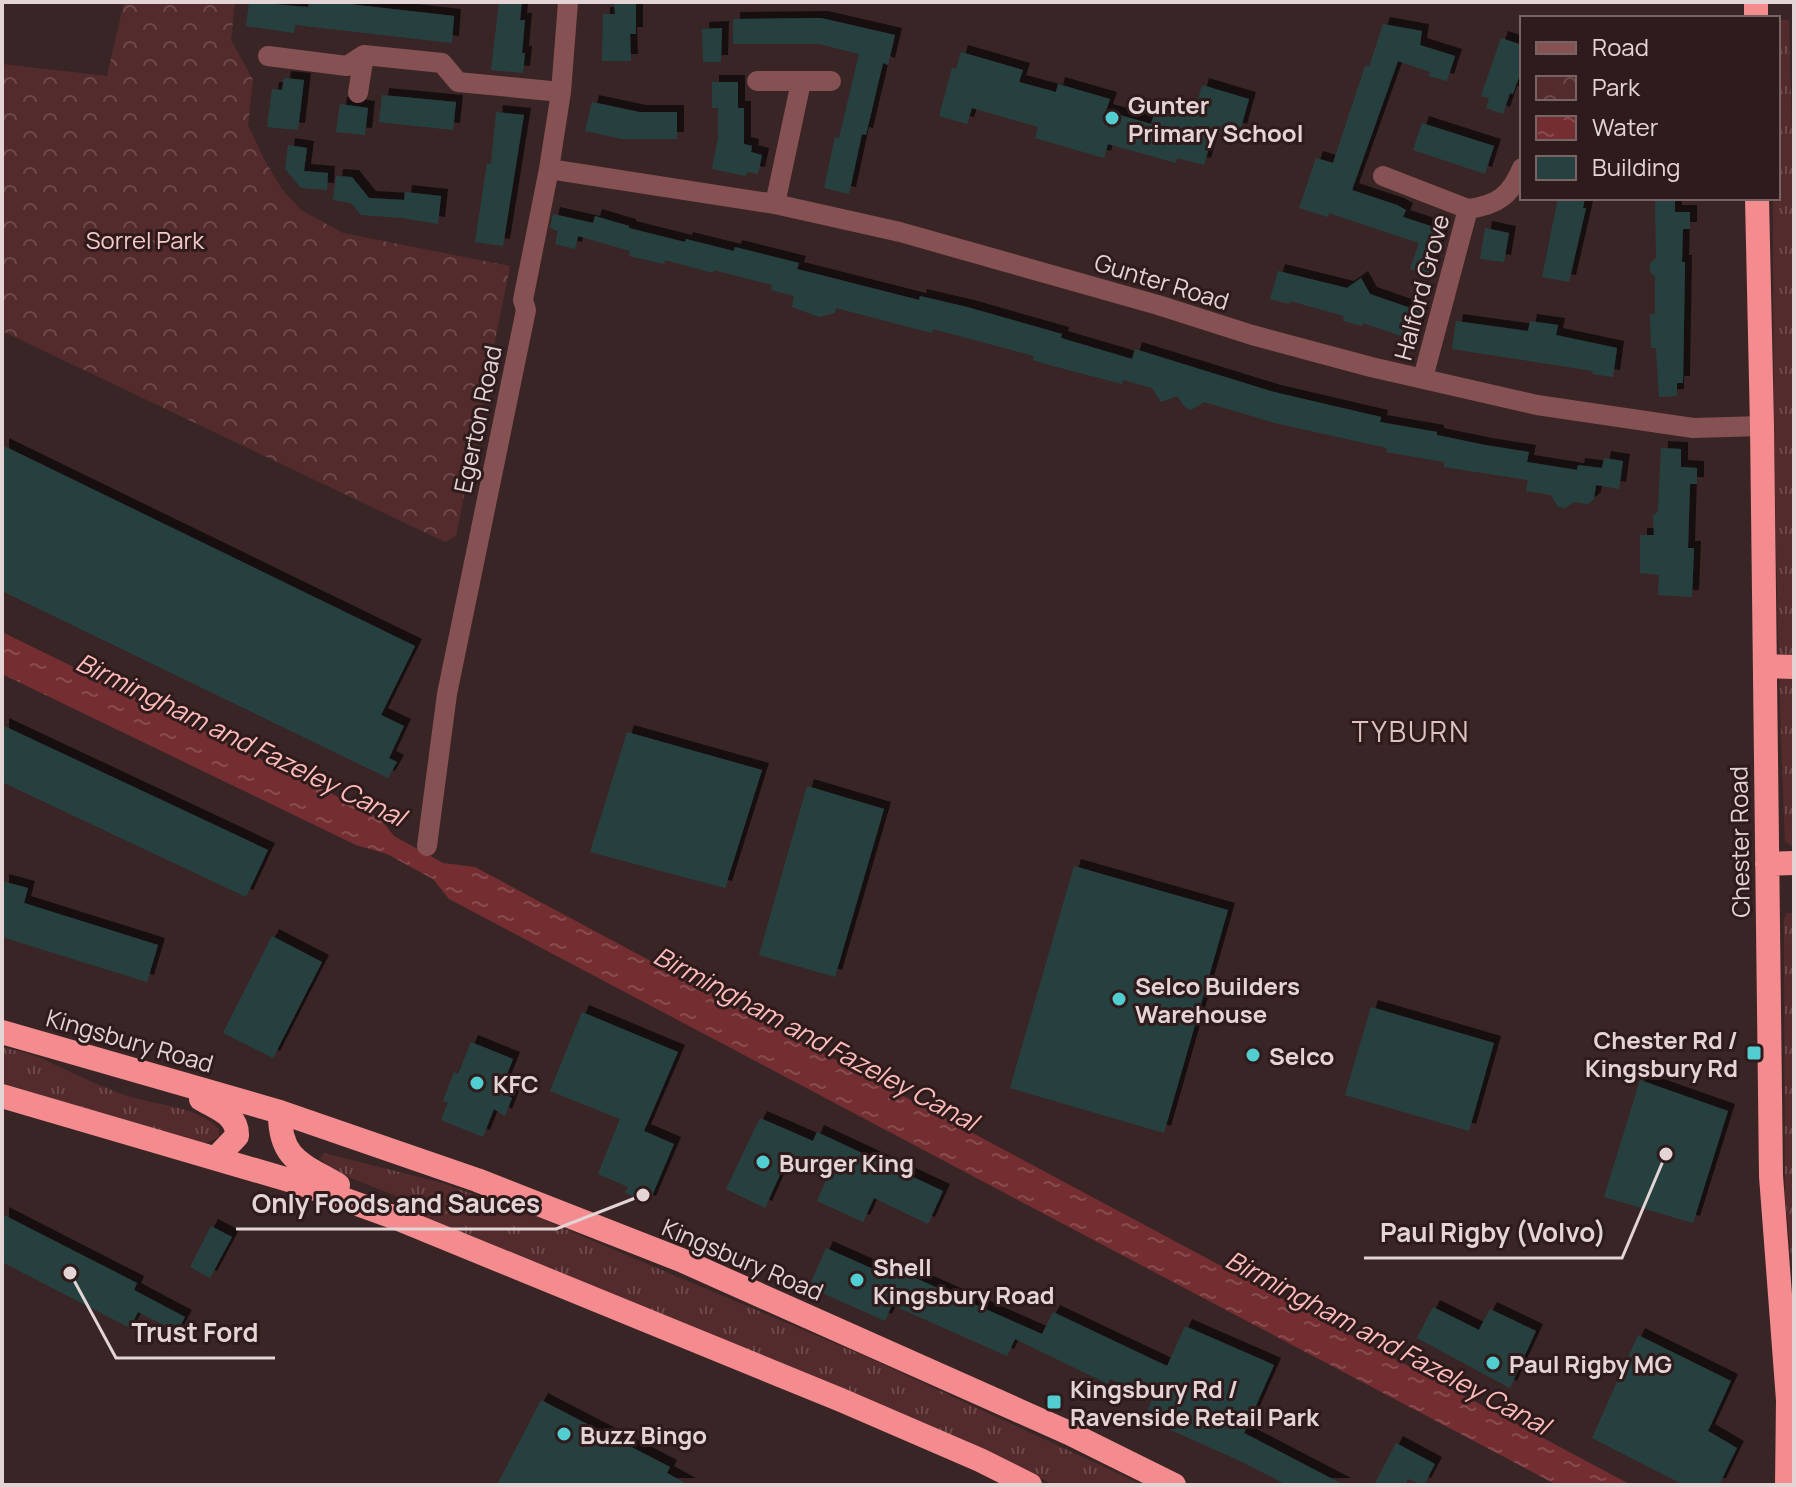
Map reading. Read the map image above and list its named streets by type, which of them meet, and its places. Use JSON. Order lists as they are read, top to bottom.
{
  "streets": {
    "highway": ["Chester Road", "Kingsbury Road"],
    "street": ["Gunter Road", "Halford Grove", "Egerton Road"]
  },
  "crossings": [
    ["Gunter Road", "Halford Grove"],
    ["Gunter Road", "Egerton Road"],
    ["Gunter Road", "Chester Road"]
  ],
  "districts": ["TYBURN"],
  "water": ["Birmingham and Fazeley Canal"],
  "parks": ["Sorrel Park"],
  "places": {
    "other": [
      "Gunter Primary School",
      "Selco Builders Warehouse",
      "Selco",
      "KFC",
      "Paul Rigby (Volvo)",
      "Burger King",
      "Only Foods and Sauces",
      "Trust Ford",
      "Shell Kingsbury Road",
      "Paul Rigby MG",
      "Buzz Bingo"
    ],
    "transit": ["Chester Rd / Kingsbury Rd", "Kingsbury Rd / Ravenside Retail Park"]
  },
  "legend": [
    "Road",
    "Park",
    "Water",
    "Building"
  ]
}
